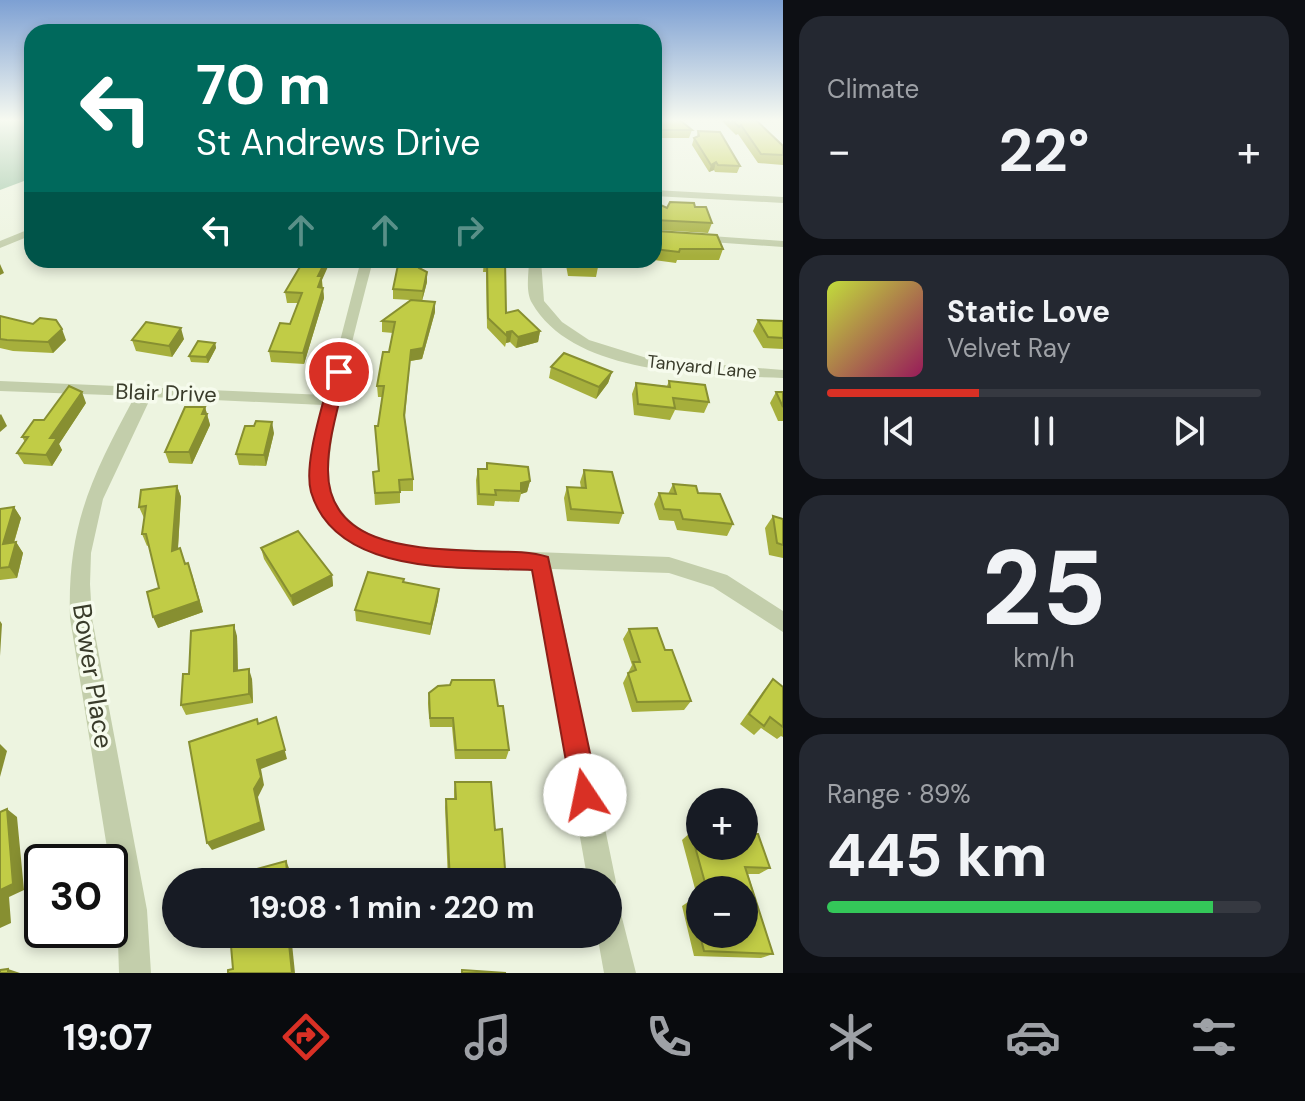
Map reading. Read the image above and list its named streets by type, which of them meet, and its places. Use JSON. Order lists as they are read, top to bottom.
{
  "streets": {
    "street": ["Tanyard Lane", "Blair Drive", "Bower Place"]
  },
  "crossings": [
    ["Blair Drive", "Bower Place"]
  ],
  "page": {
    "tile": [
      "Climate",
      ["25", "km/h"],
      ["Range · 89%", "445 km"]
    ],
    "turn": ["70 m", "St Andrews Drive"],
    "heat": ["−", "22°", "+"],
    "song": ["Static Love", "Velvet Ray"],
    "map_buttons": ["+", "−"],
    "limit": "30",
    "trip": "19:08 · 1 min · 220 m",
    "tabs": "19:07"
  }
}
